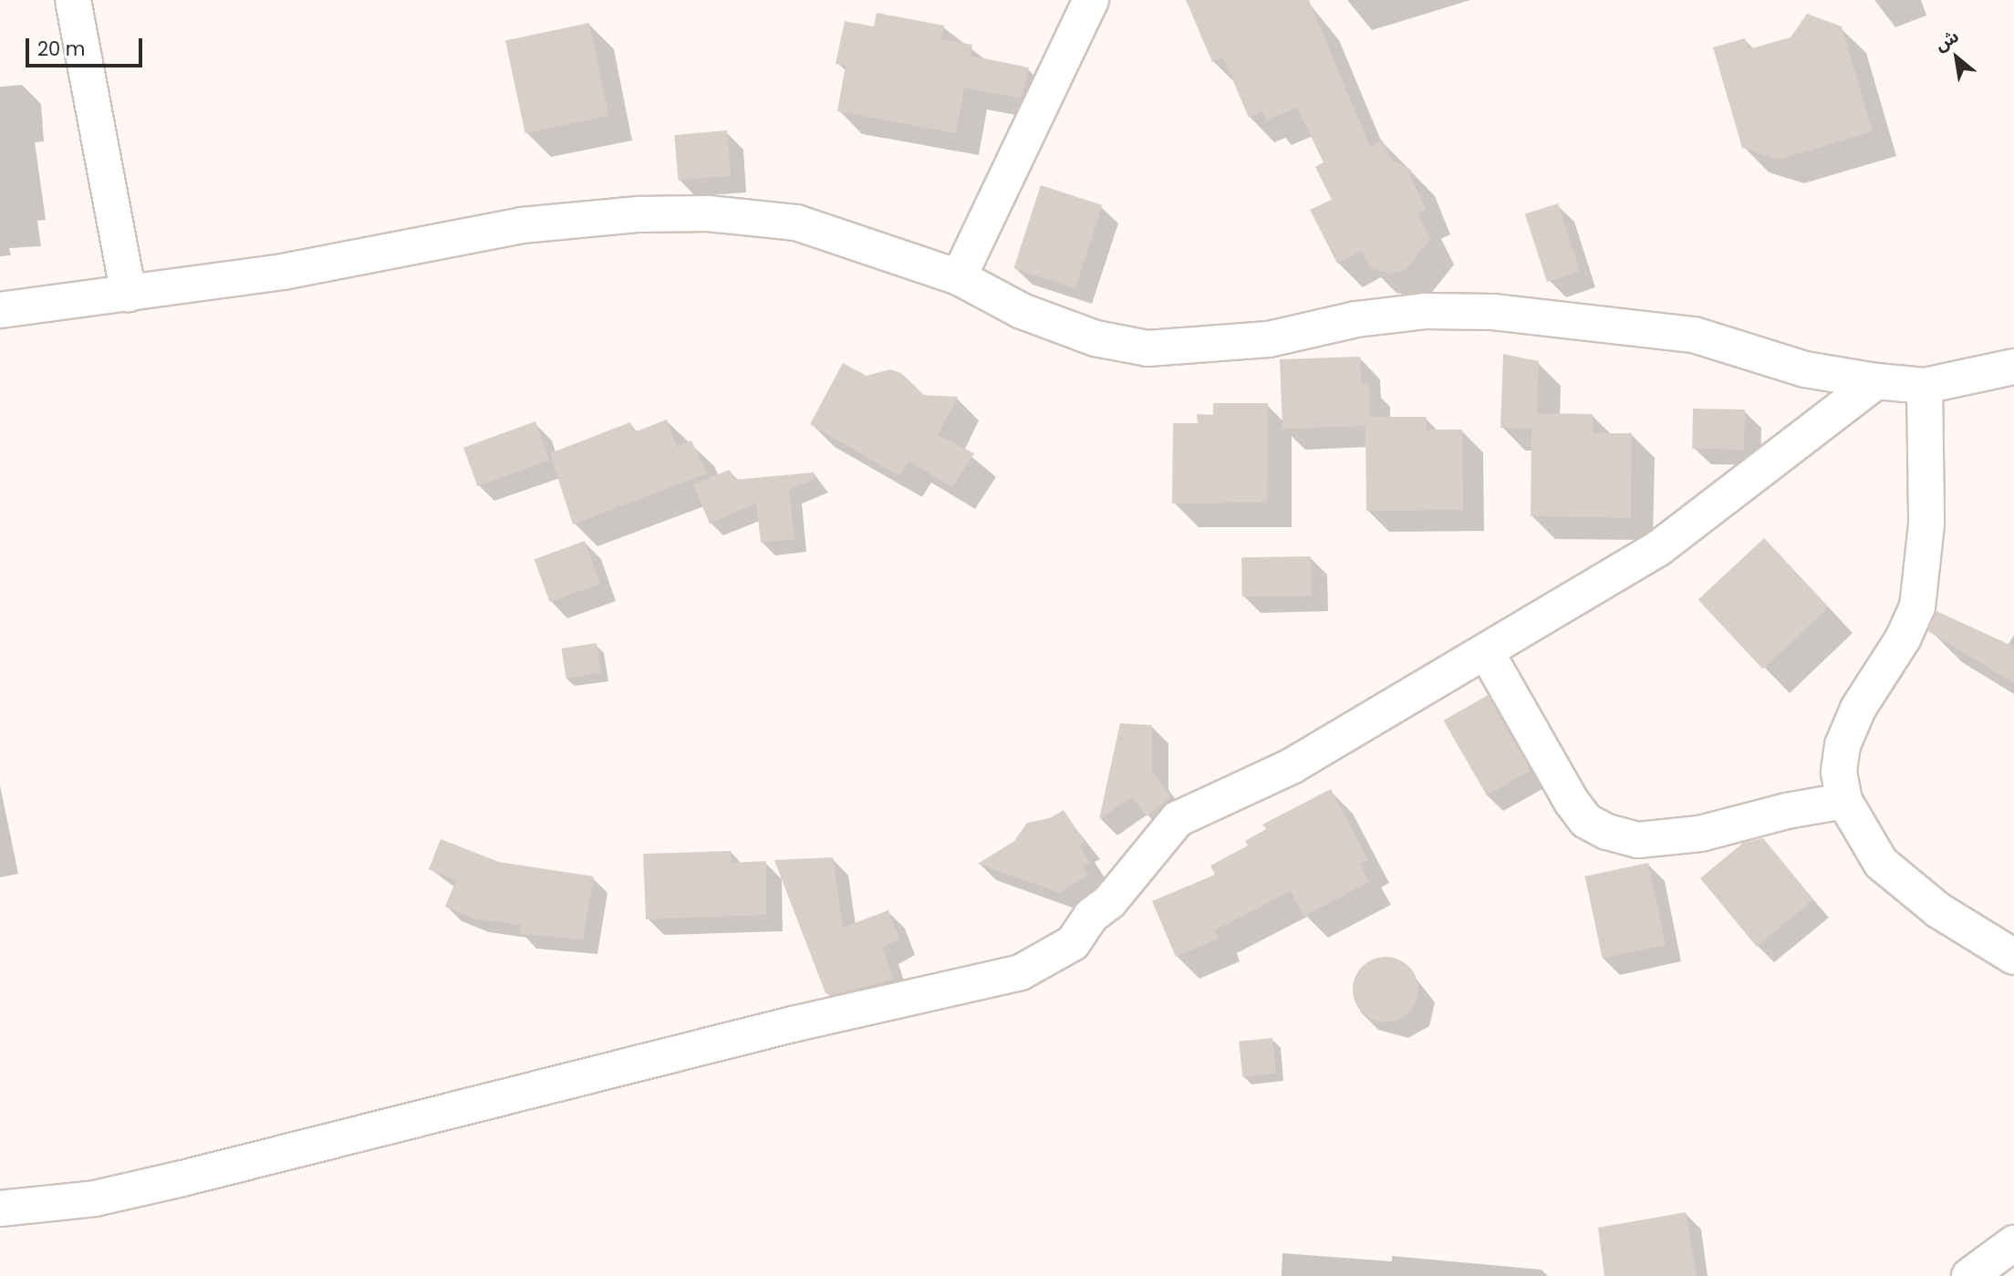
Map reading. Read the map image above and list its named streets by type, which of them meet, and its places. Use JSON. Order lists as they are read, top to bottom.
{
  "scale_bar": "20 m",
  "north": "top left"
}
